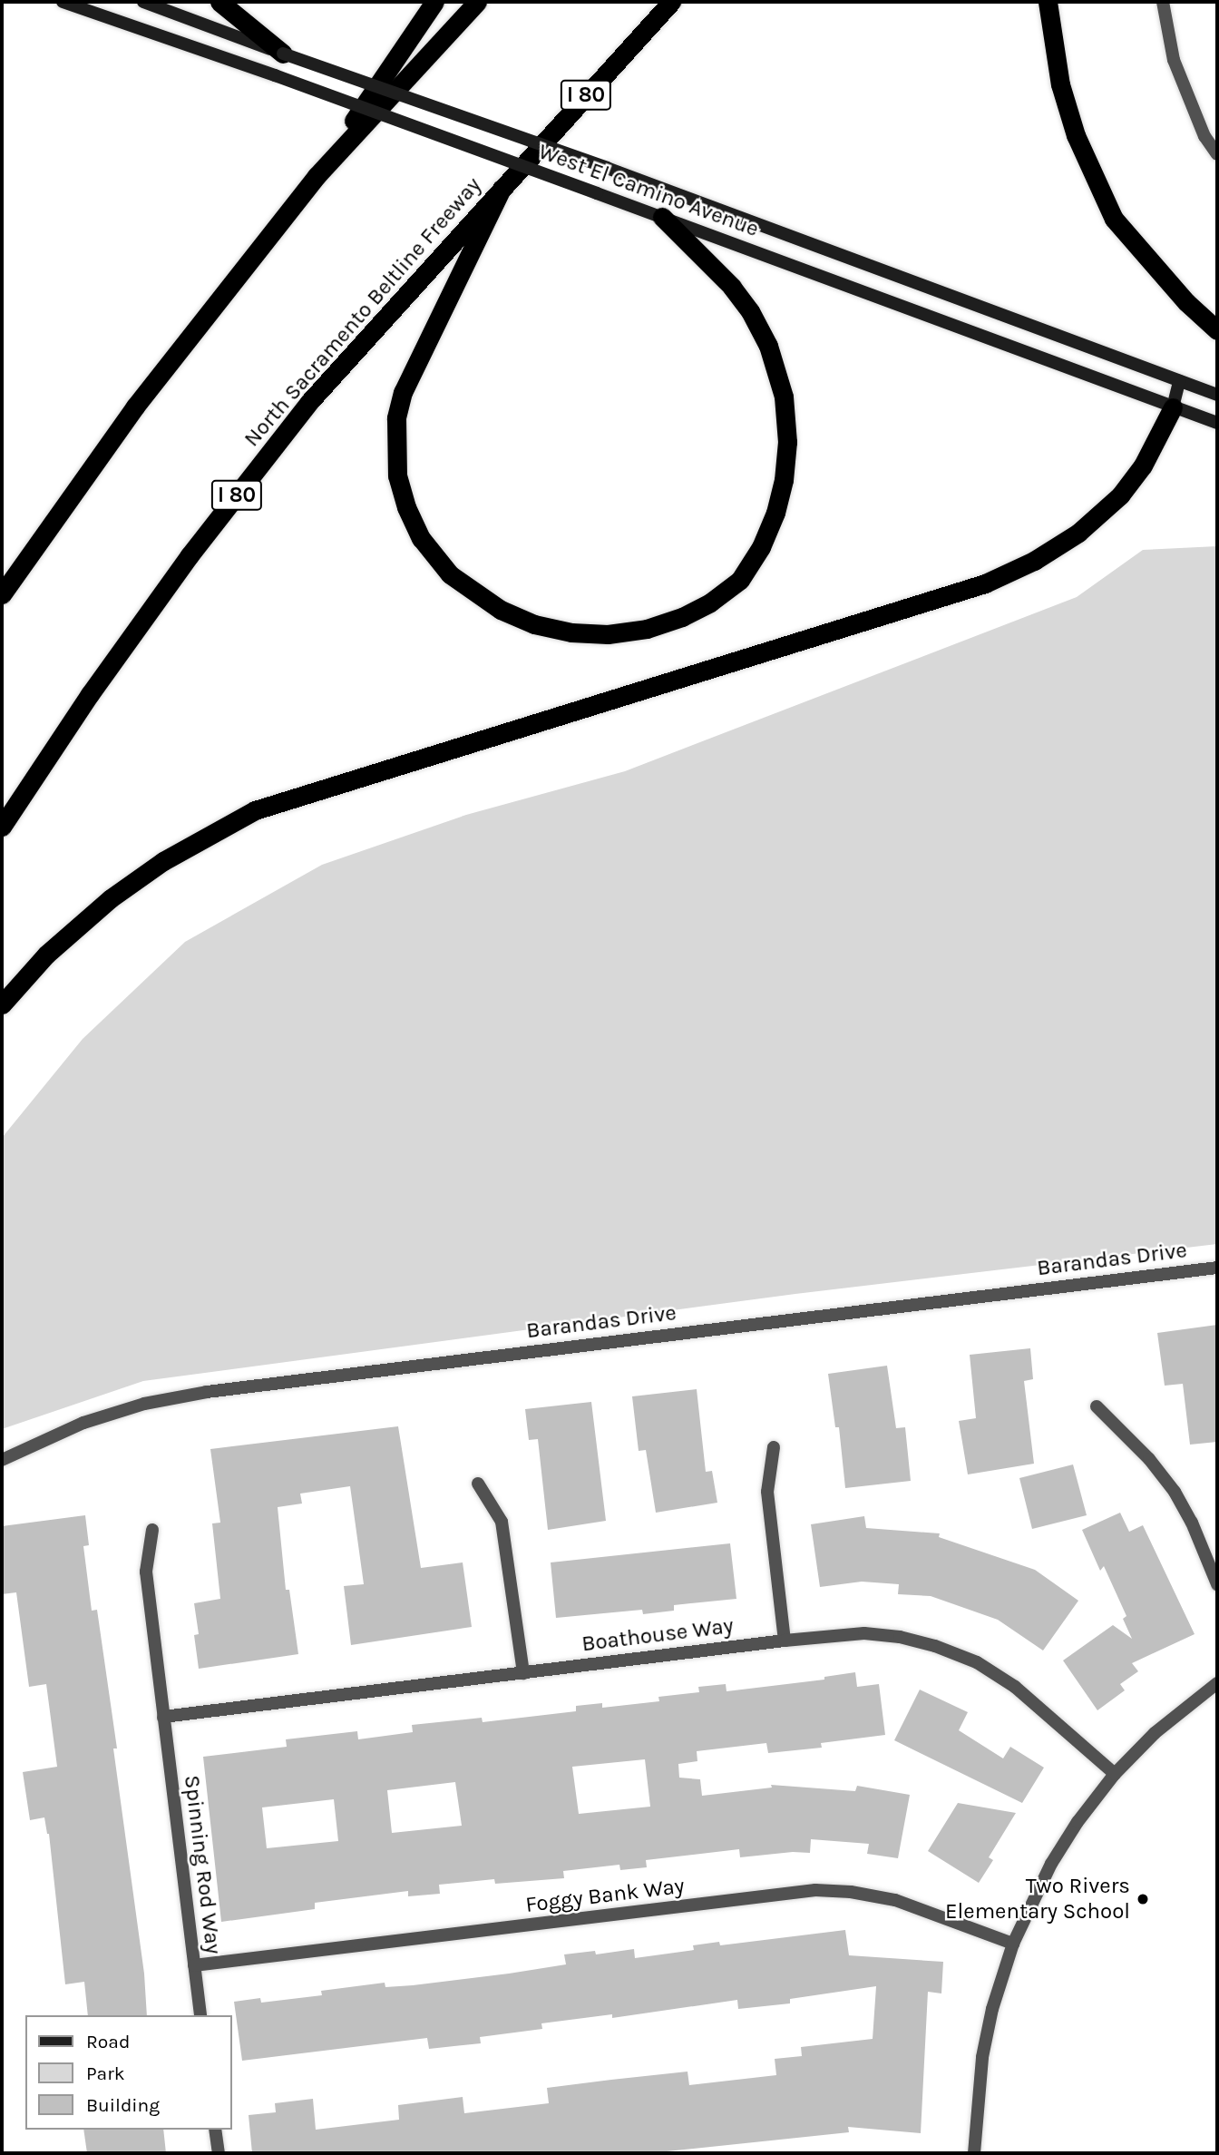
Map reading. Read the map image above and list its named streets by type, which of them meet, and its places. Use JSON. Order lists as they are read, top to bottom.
{
  "streets": {
    "highway": ["I 80", "North Sacramento Beltline Freeway"],
    "main road": ["West El Camino Avenue"],
    "street": [
      "Barandas Drive",
      "Boathouse Way",
      "Spinning Rod Way",
      "Foggy Bank Way"
    ]
  },
  "crossings": [
    ["Boathouse Way", "Spinning Rod Way"],
    ["Spinning Rod Way", "Foggy Bank Way"]
  ],
  "places": ["Two Rivers Elementary School"],
  "legend": ["Road", "Park", "Building"]
}
